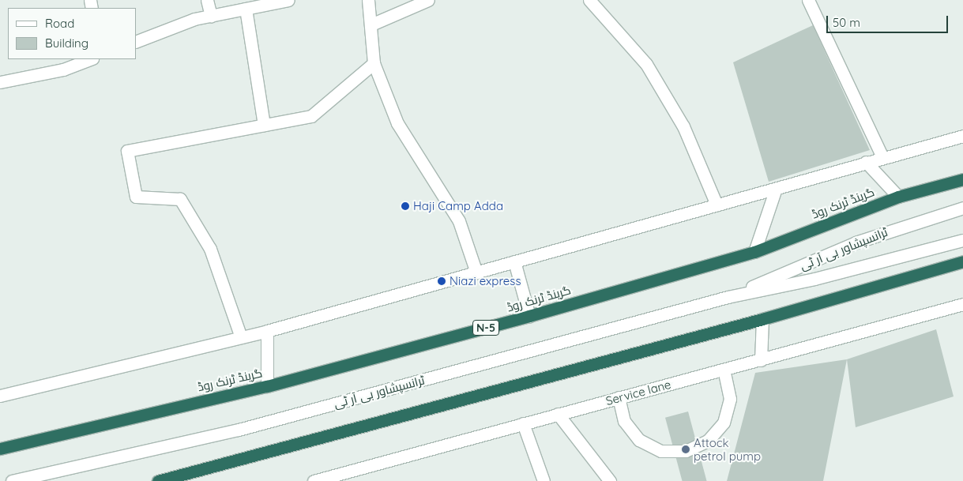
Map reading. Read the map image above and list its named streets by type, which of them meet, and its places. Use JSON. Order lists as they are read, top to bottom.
{
  "streets": {
    "highway": ["گرینڈ ٹرنک روڈ", "N-5"],
    "street": ["ٹرانسپشاور بی آر ٹی", "Service lane"]
  },
  "places": ["Haji Camp Adda", "Niazi express", "Attock petrol pump"],
  "legend": ["Road", "Building"],
  "scale_bar": "50 m"
}
